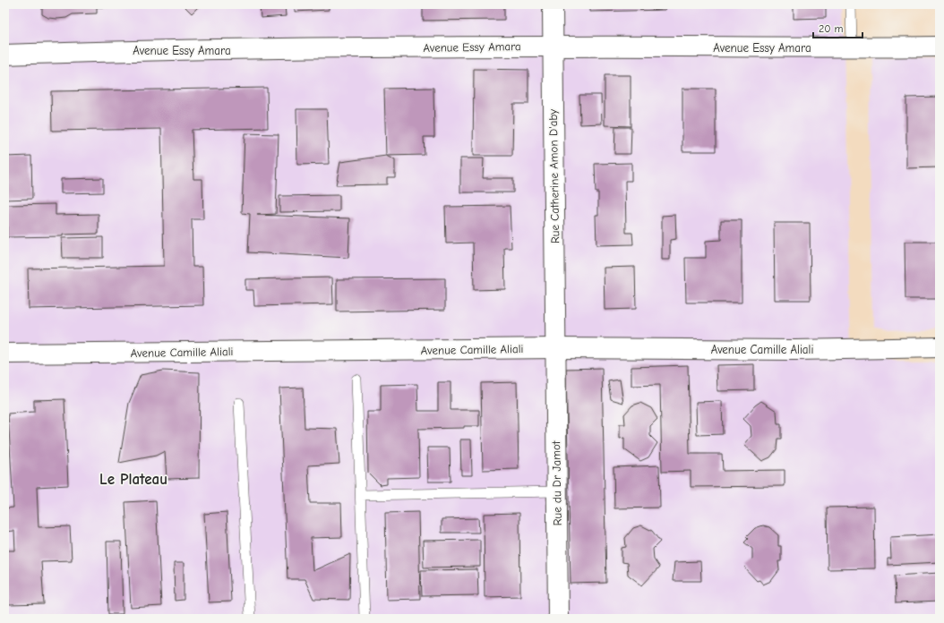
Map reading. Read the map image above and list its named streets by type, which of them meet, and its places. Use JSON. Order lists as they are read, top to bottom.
{
  "streets": {
    "street": [
      "Avenue Essy Amara",
      "Rue Catherine Amon D'aby",
      "Avenue Camille Aliali",
      "Rue du Dr Jamot"
    ]
  },
  "crossings": [
    ["Avenue Essy Amara", "Rue Catherine Amon D'aby"],
    ["Rue Catherine Amon D'aby", "Avenue Camille Aliali"],
    ["Rue Catherine Amon D'aby", "Rue du Dr Jamot"],
    ["Avenue Camille Aliali", "Rue du Dr Jamot"]
  ],
  "districts": ["Le Plateau"],
  "scale_bar": "20 m"
}
